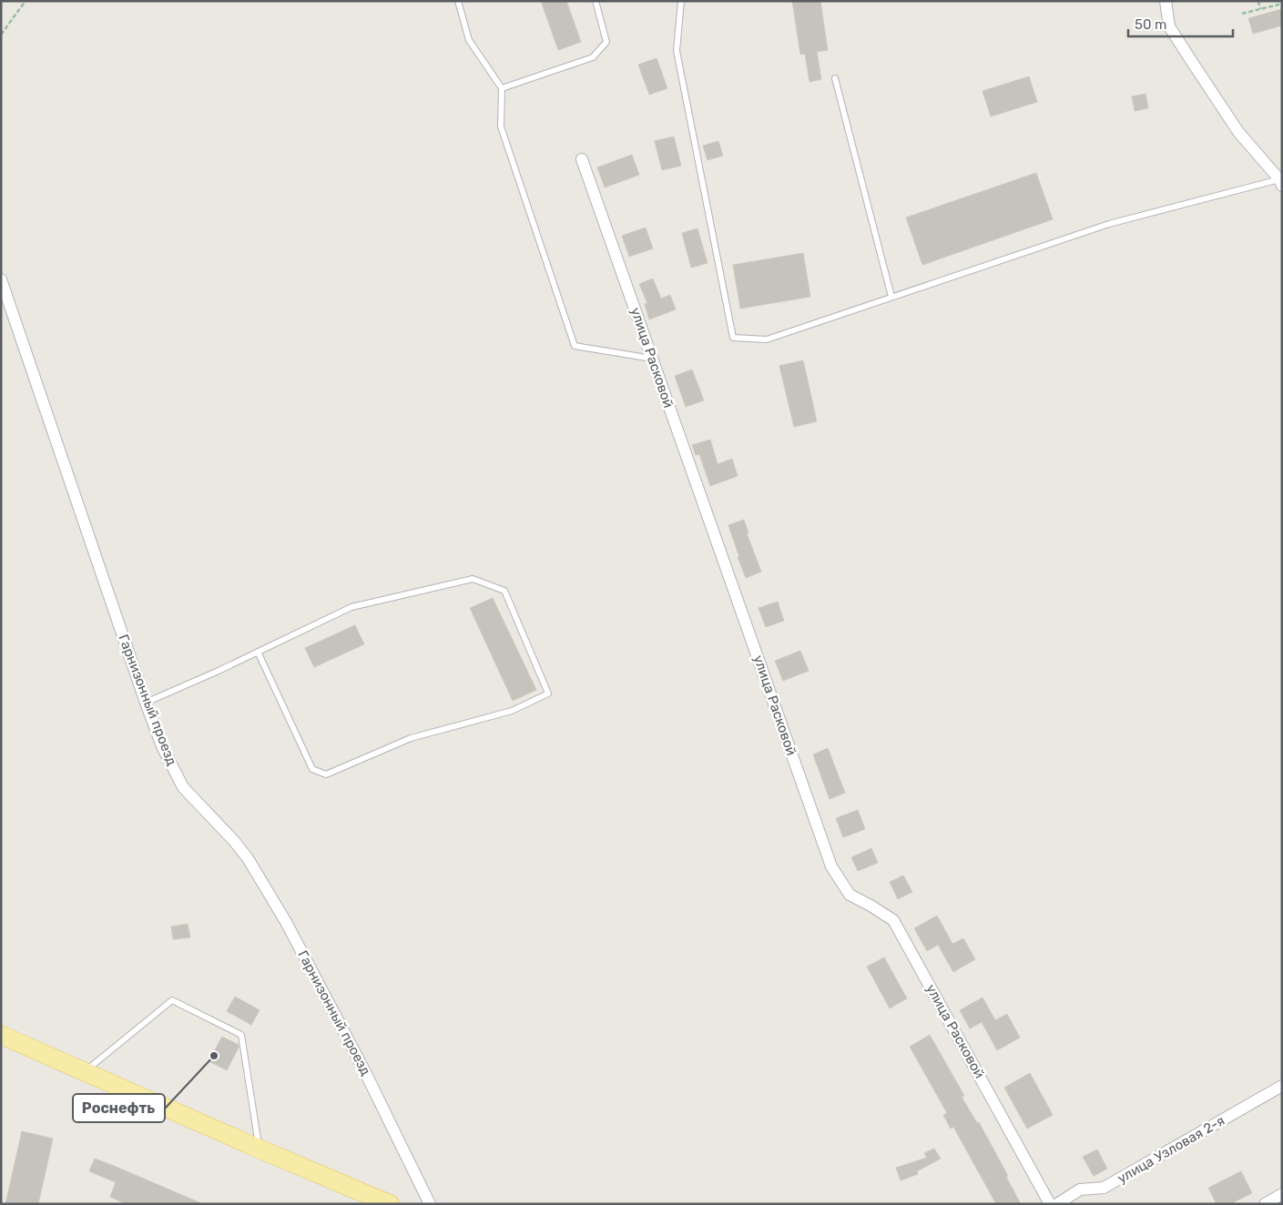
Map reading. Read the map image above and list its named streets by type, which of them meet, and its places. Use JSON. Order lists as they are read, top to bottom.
{
  "streets": {
    "street": ["улица Расковой", "Гарнизонный проезд", "улица Узловая 2-я"]
  },
  "places": ["Роснефть"],
  "scale_bar": "50 m"
}
